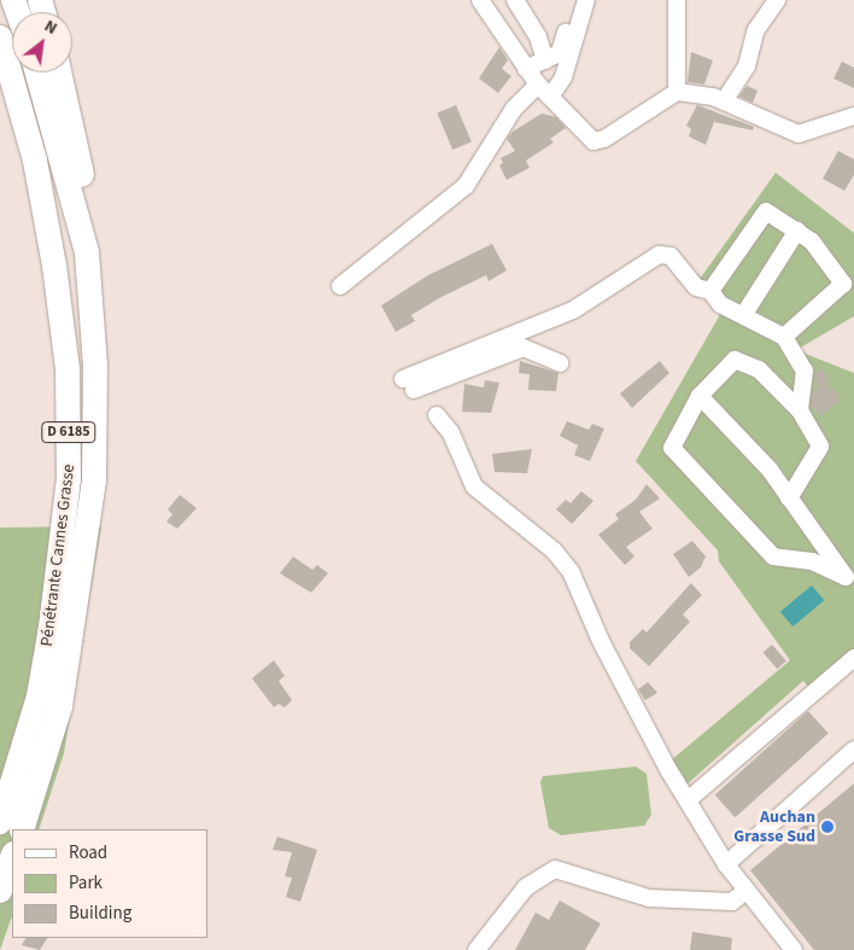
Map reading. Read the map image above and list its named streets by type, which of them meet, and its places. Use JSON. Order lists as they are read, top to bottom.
{
  "streets": {
    "highway": ["D 6185", "Pénétrante Cannes Grasse"]
  },
  "places": ["Auchan Grasse Sud"],
  "legend": ["Road", "Park", "Building"],
  "north": "top right"
}
